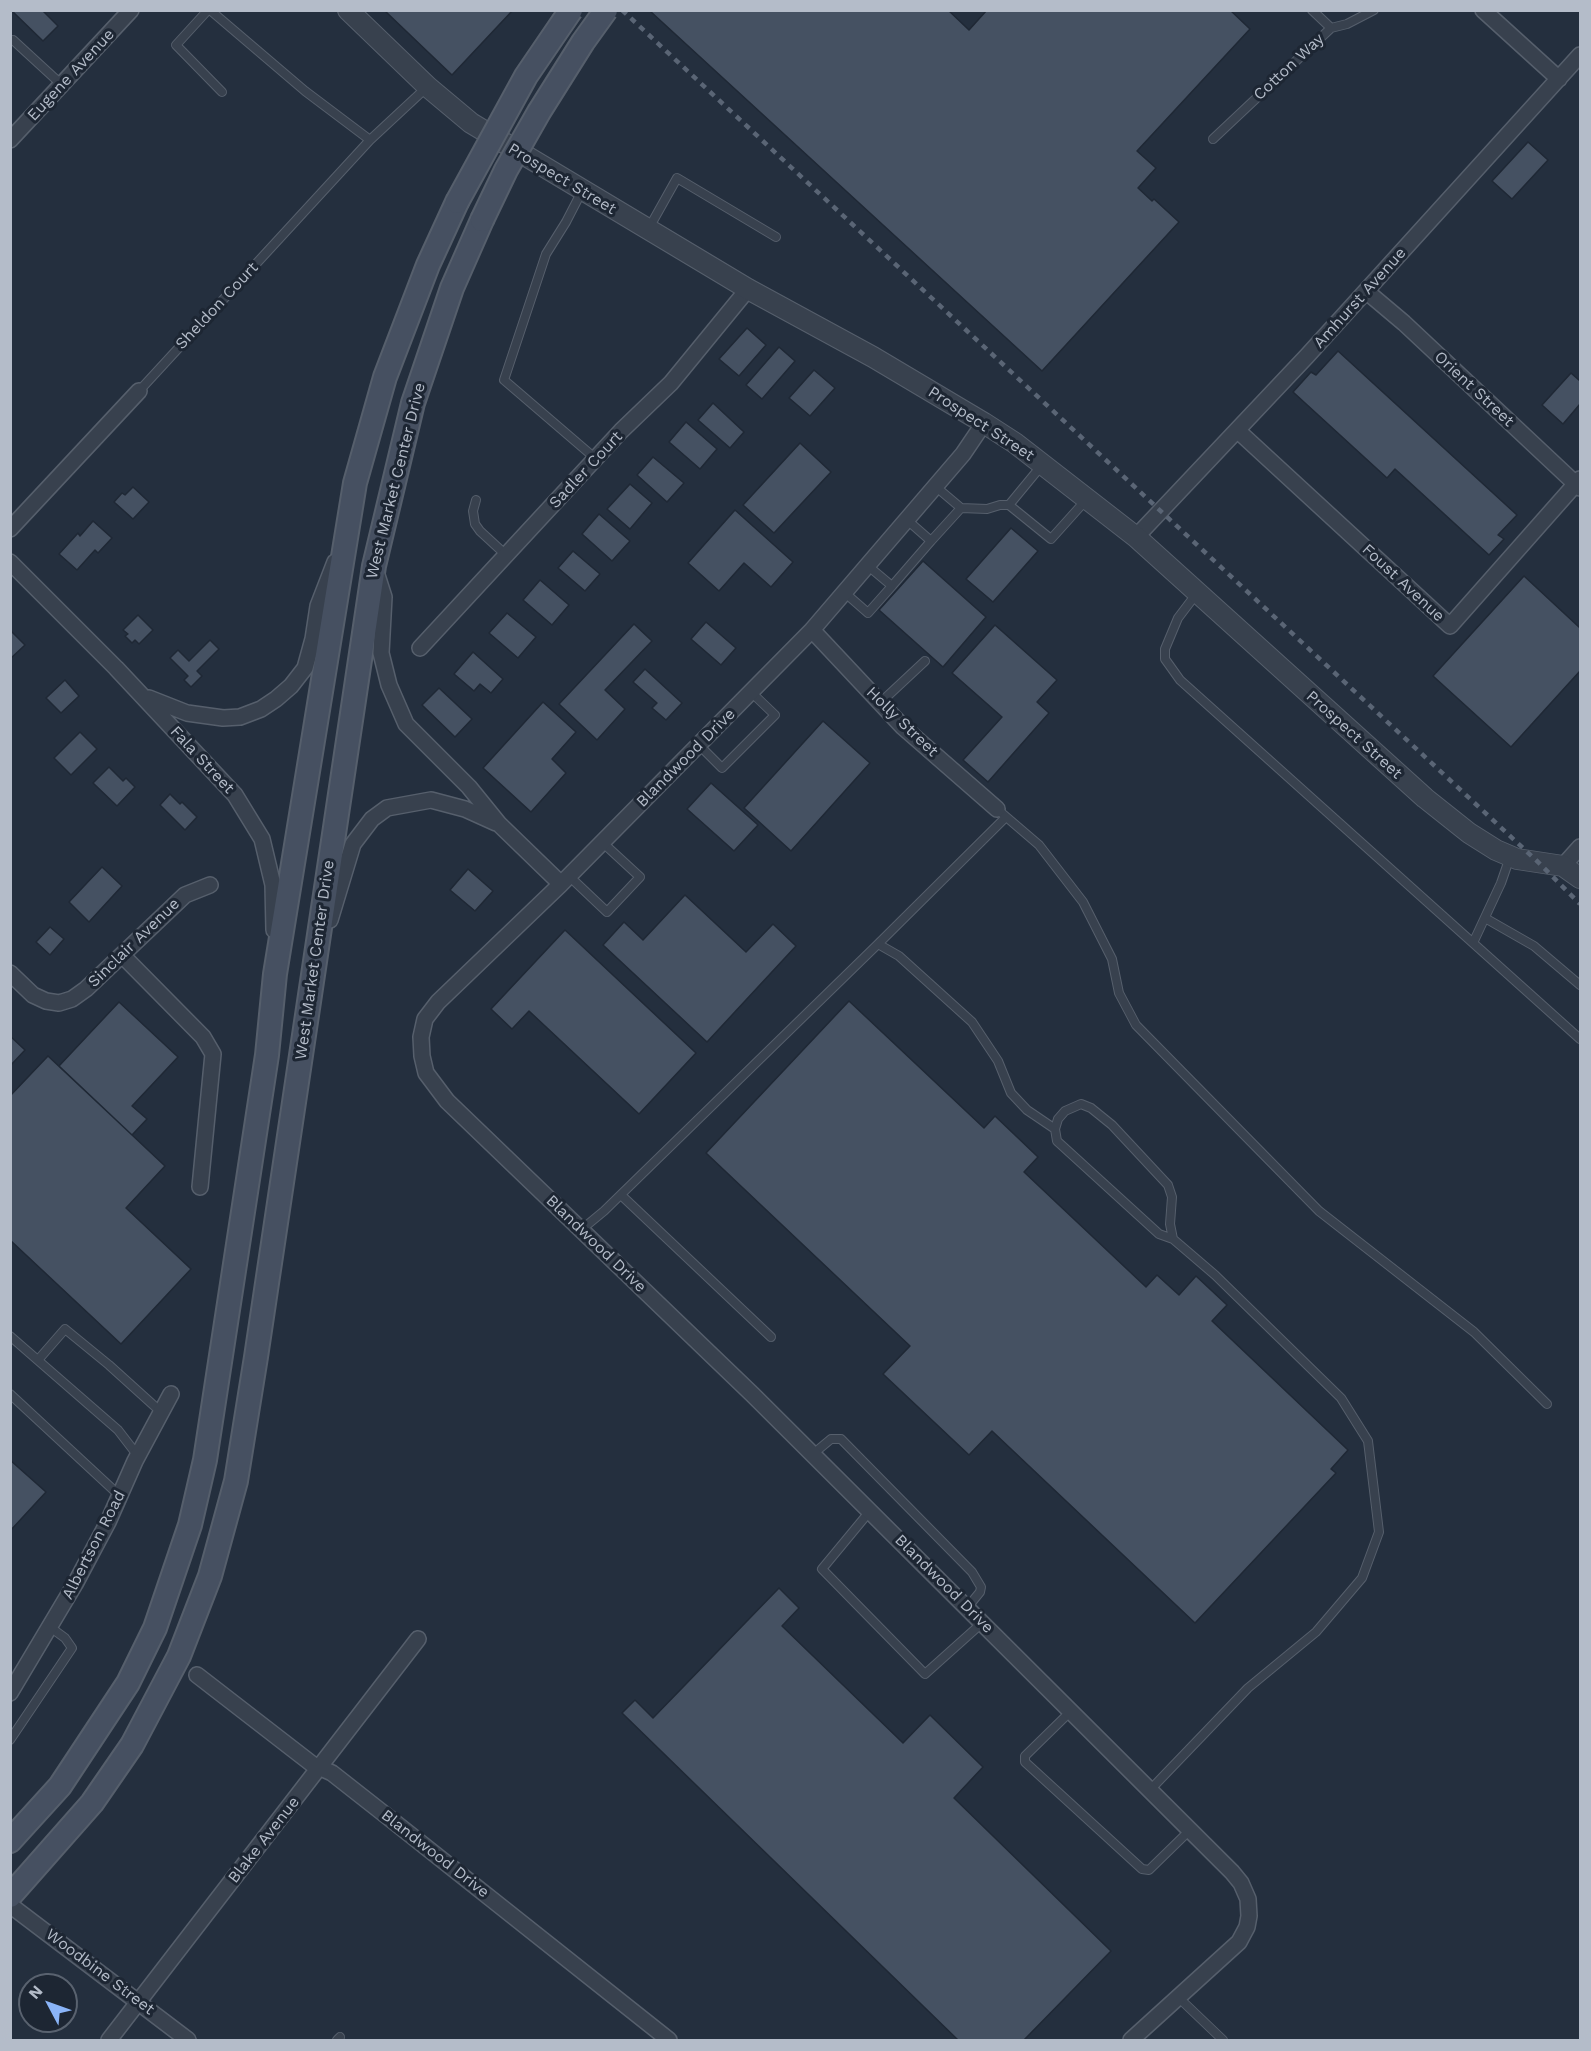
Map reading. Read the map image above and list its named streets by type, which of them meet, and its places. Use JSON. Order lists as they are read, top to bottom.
{
  "streets": {
    "main road": ["West Market Center Drive"],
    "street": [
      "Eugene Avenue",
      "Prospect Street",
      "Amhurst Avenue",
      "Sheldon Court",
      "Orient Street",
      "Sadler Court",
      "Foust Avenue",
      "Holly Street",
      "Blandwood Drive",
      "Fala Street",
      "Sinclair Avenue",
      "Albertson Road",
      "Blake Avenue",
      "Woodbine Street"
    ],
    "lane": ["Cotton Way"]
  },
  "crossings": [
    ["Prospect Street", "Amhurst Avenue"],
    ["Prospect Street", "Sheldon Court"],
    ["Prospect Street", "Sadler Court"],
    ["Prospect Street", "Blandwood Drive"],
    ["Amhurst Avenue", "Orient Street"],
    ["Amhurst Avenue", "Foust Avenue"],
    ["Orient Street", "Foust Avenue"],
    ["West Market Center Drive", "Fala Street"],
    ["Holly Street", "Blandwood Drive"],
    ["Blandwood Drive", "Blake Avenue"],
    ["Blake Avenue", "Woodbine Street"]
  ],
  "north": "top left"
}
